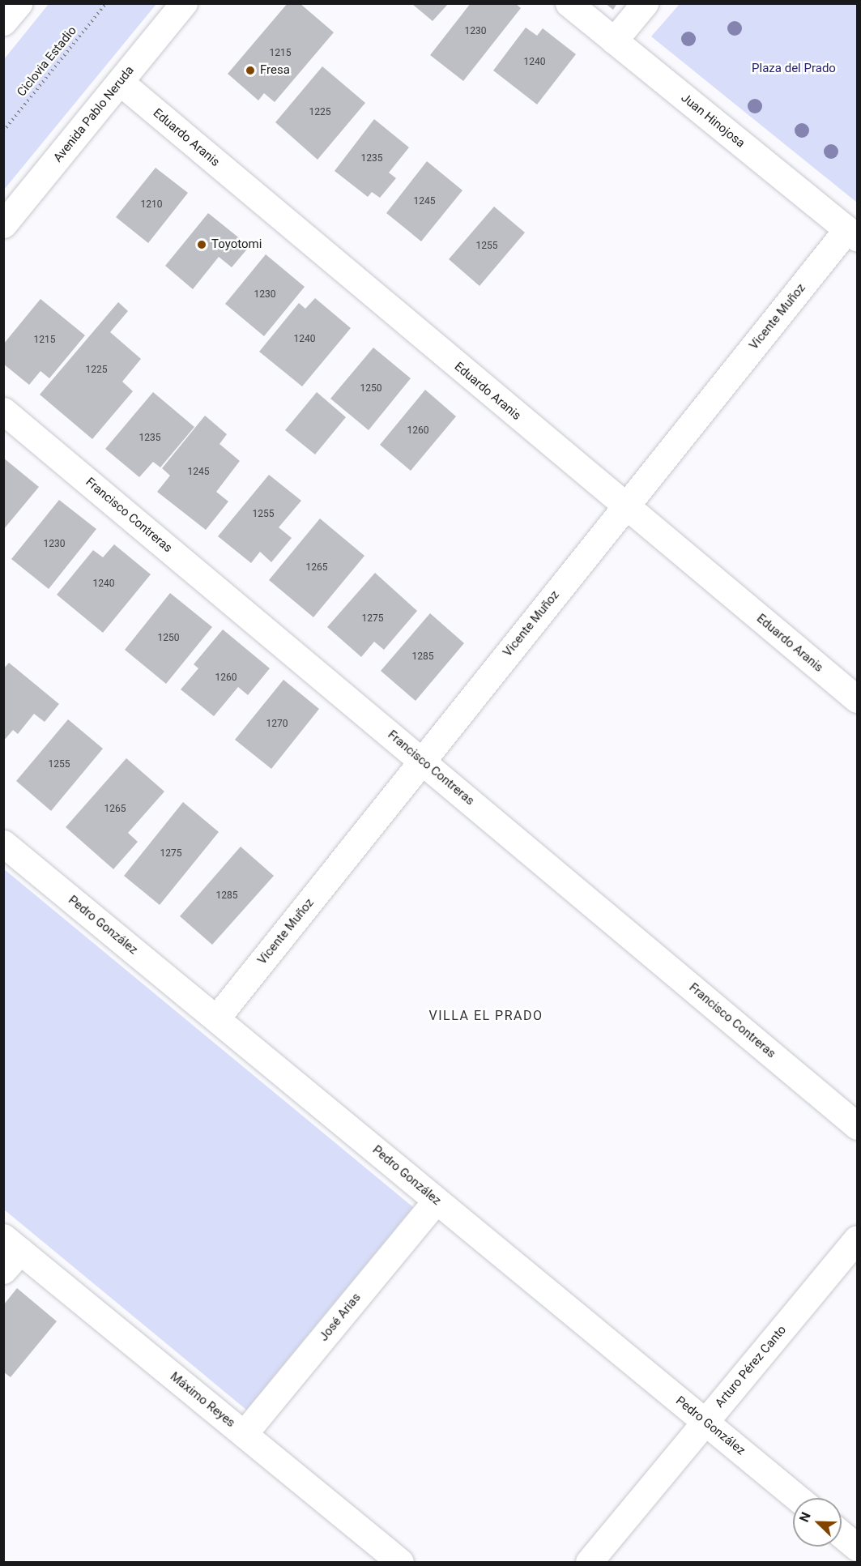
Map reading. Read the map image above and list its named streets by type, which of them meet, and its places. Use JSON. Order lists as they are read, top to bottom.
{
  "streets": {
    "street": [
      "Avenida Pablo Neruda",
      "Juan Hinojosa",
      "Eduardo Aranis",
      "Vicente Muñoz",
      "Francisco Contreras",
      "Pedro González",
      "José Arias",
      "Arturo Pérez Canto",
      "Máximo Reyes"
    ],
    "path": ["Ciclovia Estadio"]
  },
  "crossings": [
    ["Avenida Pablo Neruda", "Eduardo Aranis"],
    ["Juan Hinojosa", "Vicente Muñoz"],
    ["Eduardo Aranis", "Vicente Muñoz"],
    ["Vicente Muñoz", "Francisco Contreras"],
    ["Vicente Muñoz", "Pedro González"],
    ["Pedro González", "José Arias"],
    ["Pedro González", "Arturo Pérez Canto"],
    ["José Arias", "Máximo Reyes"]
  ],
  "districts": ["VILLA EL PRADO"],
  "parks": ["Plaza del Prado"],
  "places": ["Fresa", "Toyotomi"],
  "house_numbers": [
    "1230",
    "1215",
    "1240",
    "1225",
    "1235",
    "1245",
    "1210",
    "1255",
    "1230",
    "1240",
    "1215",
    "1225",
    "1250",
    "1260",
    "1235",
    "1245",
    "1255",
    "1230",
    "1265",
    "1240",
    "1275",
    "1250",
    "1285",
    "1260",
    "1270",
    "1255",
    "1265",
    "1275",
    "1285"
  ],
  "north": "top left"
}
